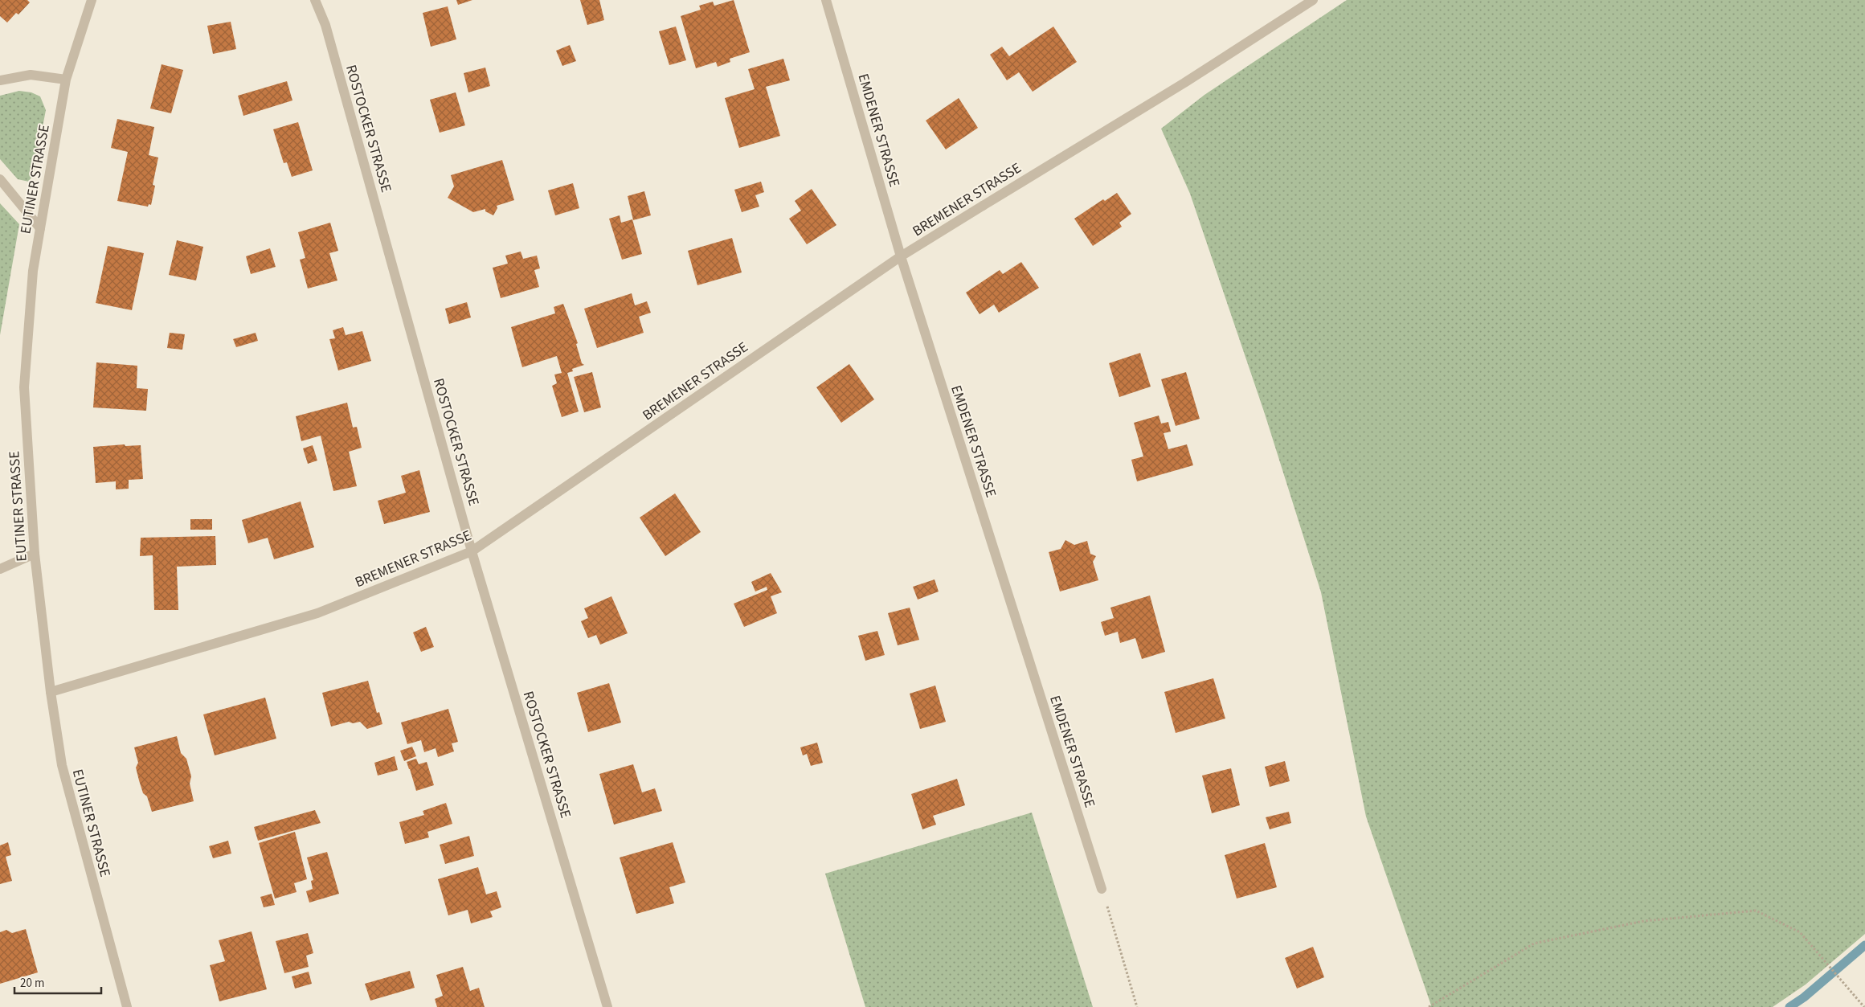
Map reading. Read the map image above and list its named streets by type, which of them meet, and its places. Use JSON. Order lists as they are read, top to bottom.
{
  "streets": {
    "street": [
      "ROSTOCKER STRASSE",
      "EMDENER STRASSE",
      "EUTINER STRASSE",
      "BREMENER STRASSE"
    ]
  },
  "crossings": [
    ["ROSTOCKER STRASSE", "BREMENER STRASSE"],
    ["EMDENER STRASSE", "BREMENER STRASSE"],
    ["EUTINER STRASSE", "BREMENER STRASSE"]
  ],
  "scale_bar": "20 m"
}
